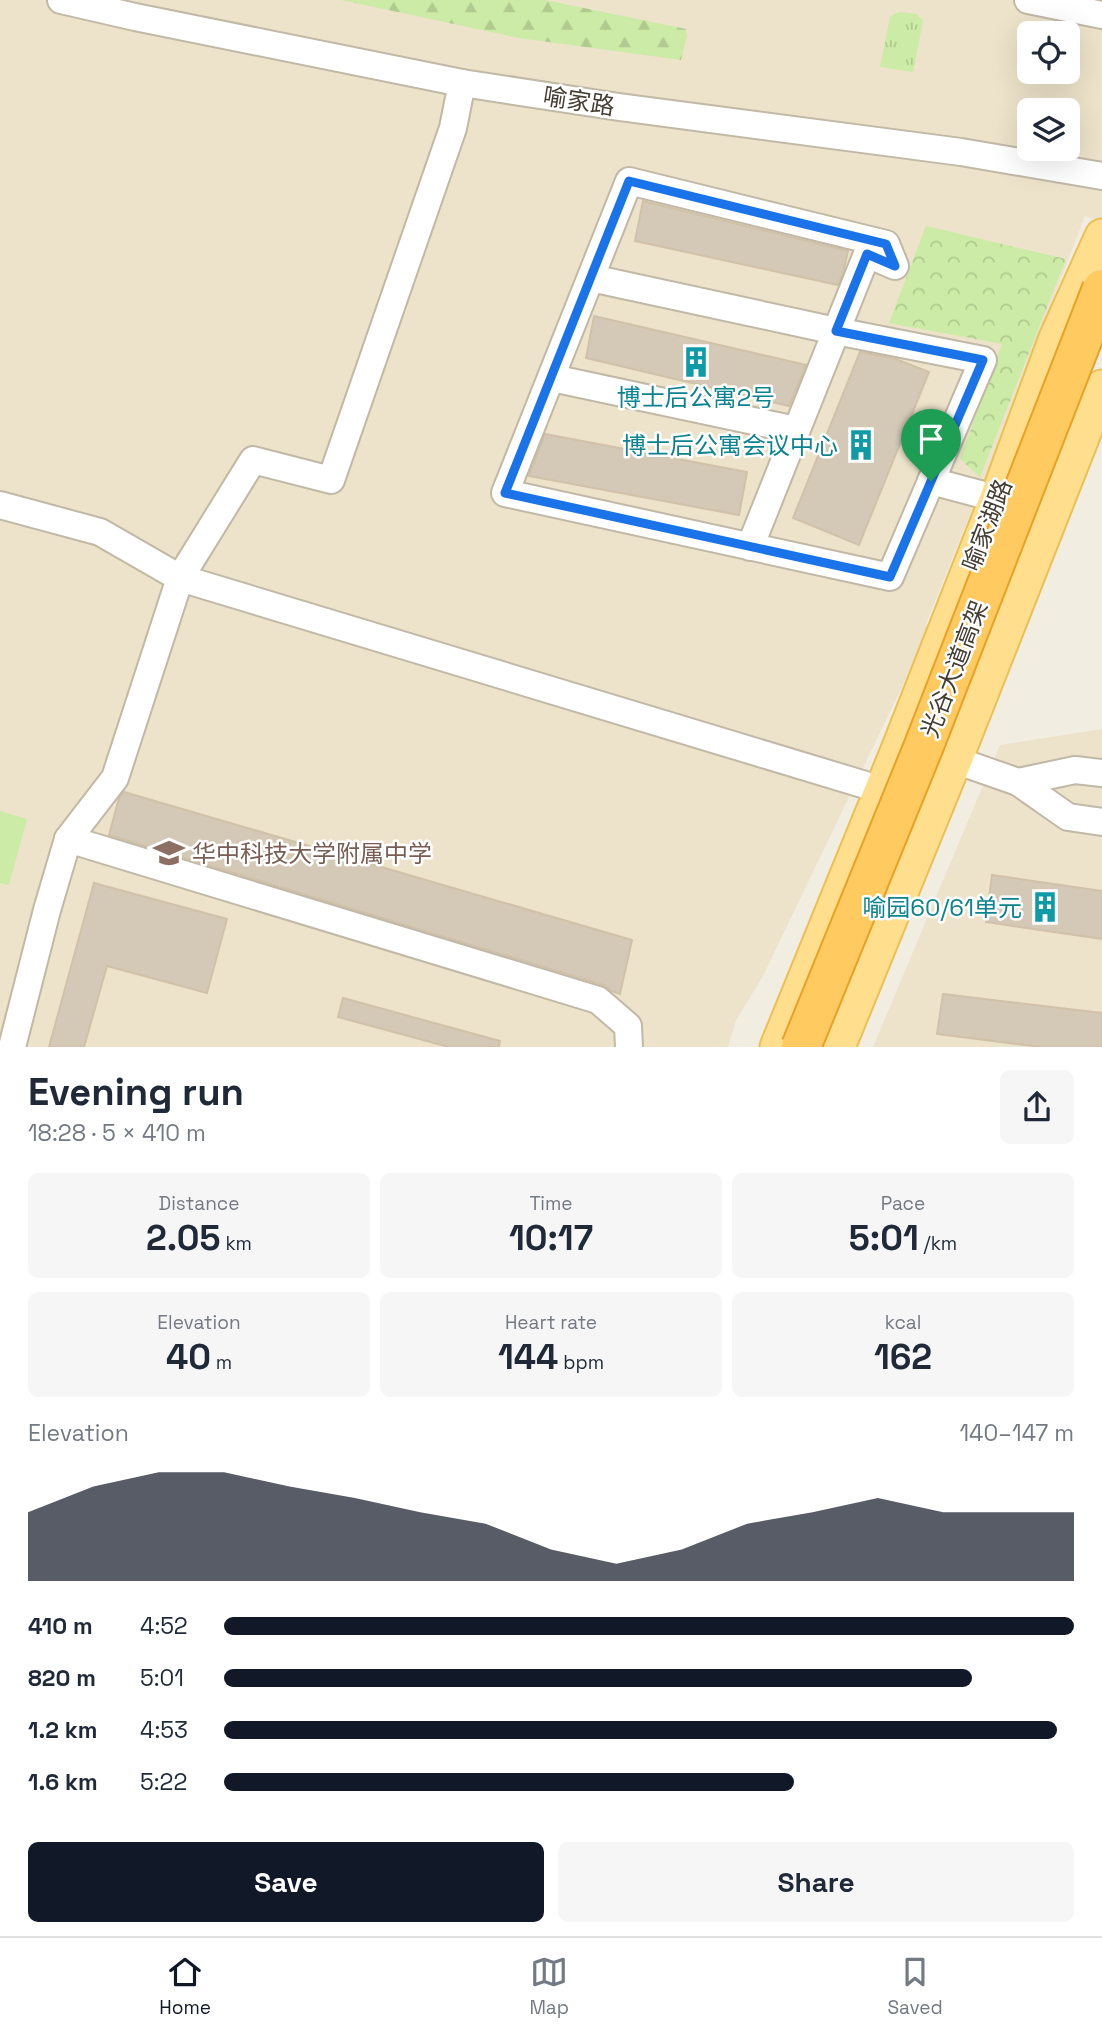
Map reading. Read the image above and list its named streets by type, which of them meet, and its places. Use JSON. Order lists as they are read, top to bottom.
{
  "streets": {
    "highway": ["光谷大道高架"],
    "main road": ["喻家湖路"],
    "street": ["喻家路"]
  },
  "places": {
    "building": ["博士后公寓2号", "博士后公寓会议中心", "喻园60/61单元"],
    "school or university": ["华中科技大学附属中学"]
  },
  "page": {
    "heading": ["Evening run", "18:28 · 5 × 410 m"],
    "stats": [
      ["Distance", "2.05 km"],
      ["Time", "10:17"],
      ["Pace", "5:01 /km"],
      ["Elevation", "40 m"],
      ["Heart rate", "144 bpm"],
      ["kcal", "162"]
    ],
    "chart": ["Elevation", "140–147 m"],
    "list": [
      {
        "name": "410 m",
        "note": "4:52"
      },
      {
        "name": "820 m",
        "note": "5:01"
      },
      {
        "name": "1.2 km",
        "note": "4:53"
      },
      {
        "name": "1.6 km",
        "note": "5:22"
      }
    ],
    "buttons": ["Save", "Share"],
    "tabs": ["Home", "Map", "Saved"]
  }
}
